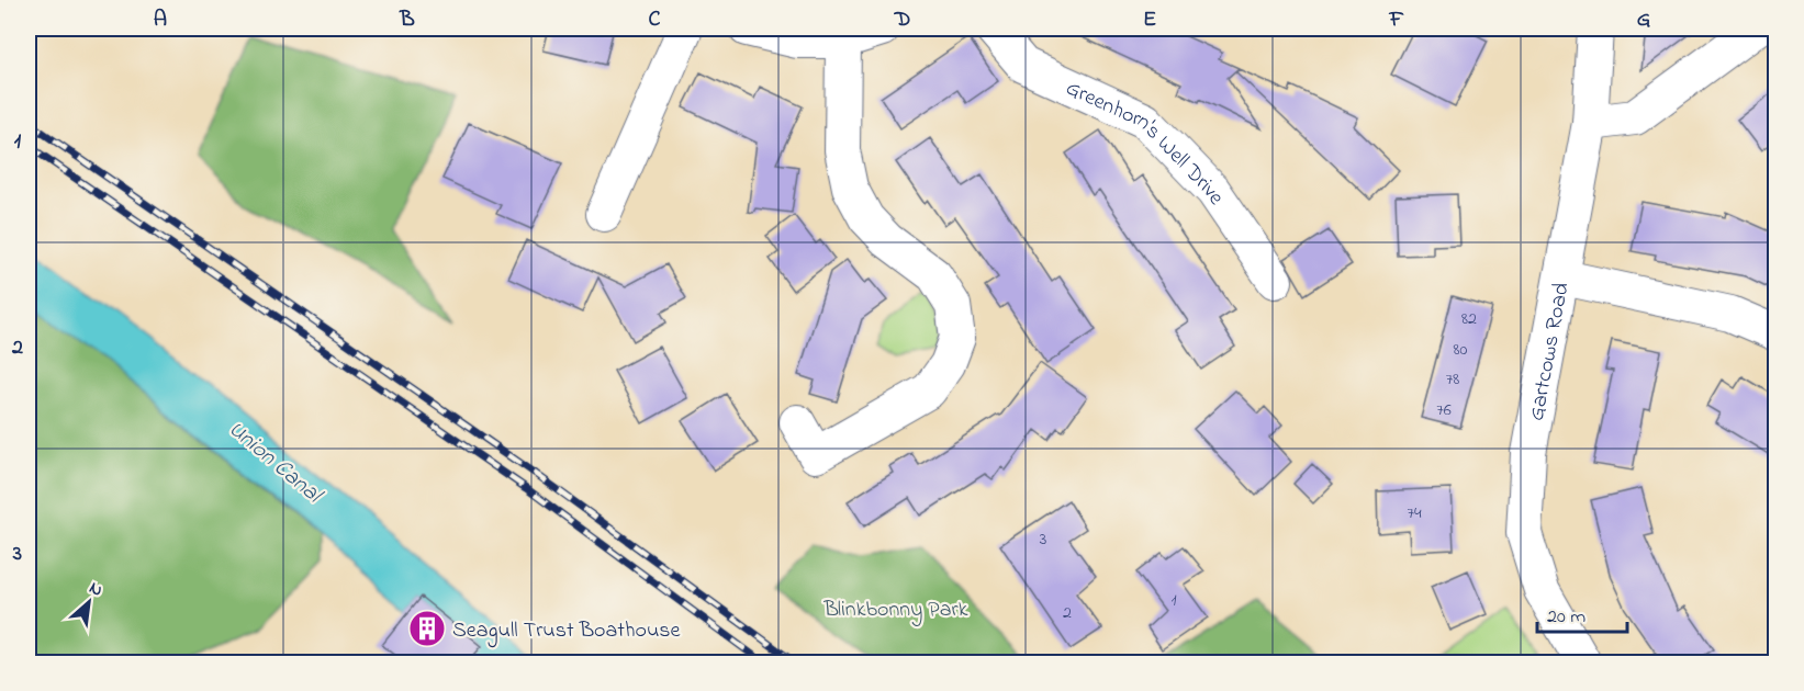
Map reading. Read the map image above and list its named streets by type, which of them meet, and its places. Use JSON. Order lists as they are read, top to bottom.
{
  "streets": {
    "street": ["Greenhorn's Well Drive", "Gartcows Road"]
  },
  "water": ["Union Canal"],
  "parks": ["Blinkbonny Park"],
  "places": {
    "building": ["Seagull Trust Boathouse"]
  },
  "house_numbers": [
    "82",
    "80",
    "78",
    "76",
    "74",
    "3",
    "1",
    "2"
  ],
  "scale_bar": "20 m",
  "north": "top right",
  "grid": {
    "columns": [
      "A",
      "B",
      "C",
      "D",
      "E",
      "F",
      "G"
    ],
    "rows": ["1", "2", "3"]
  }
}
